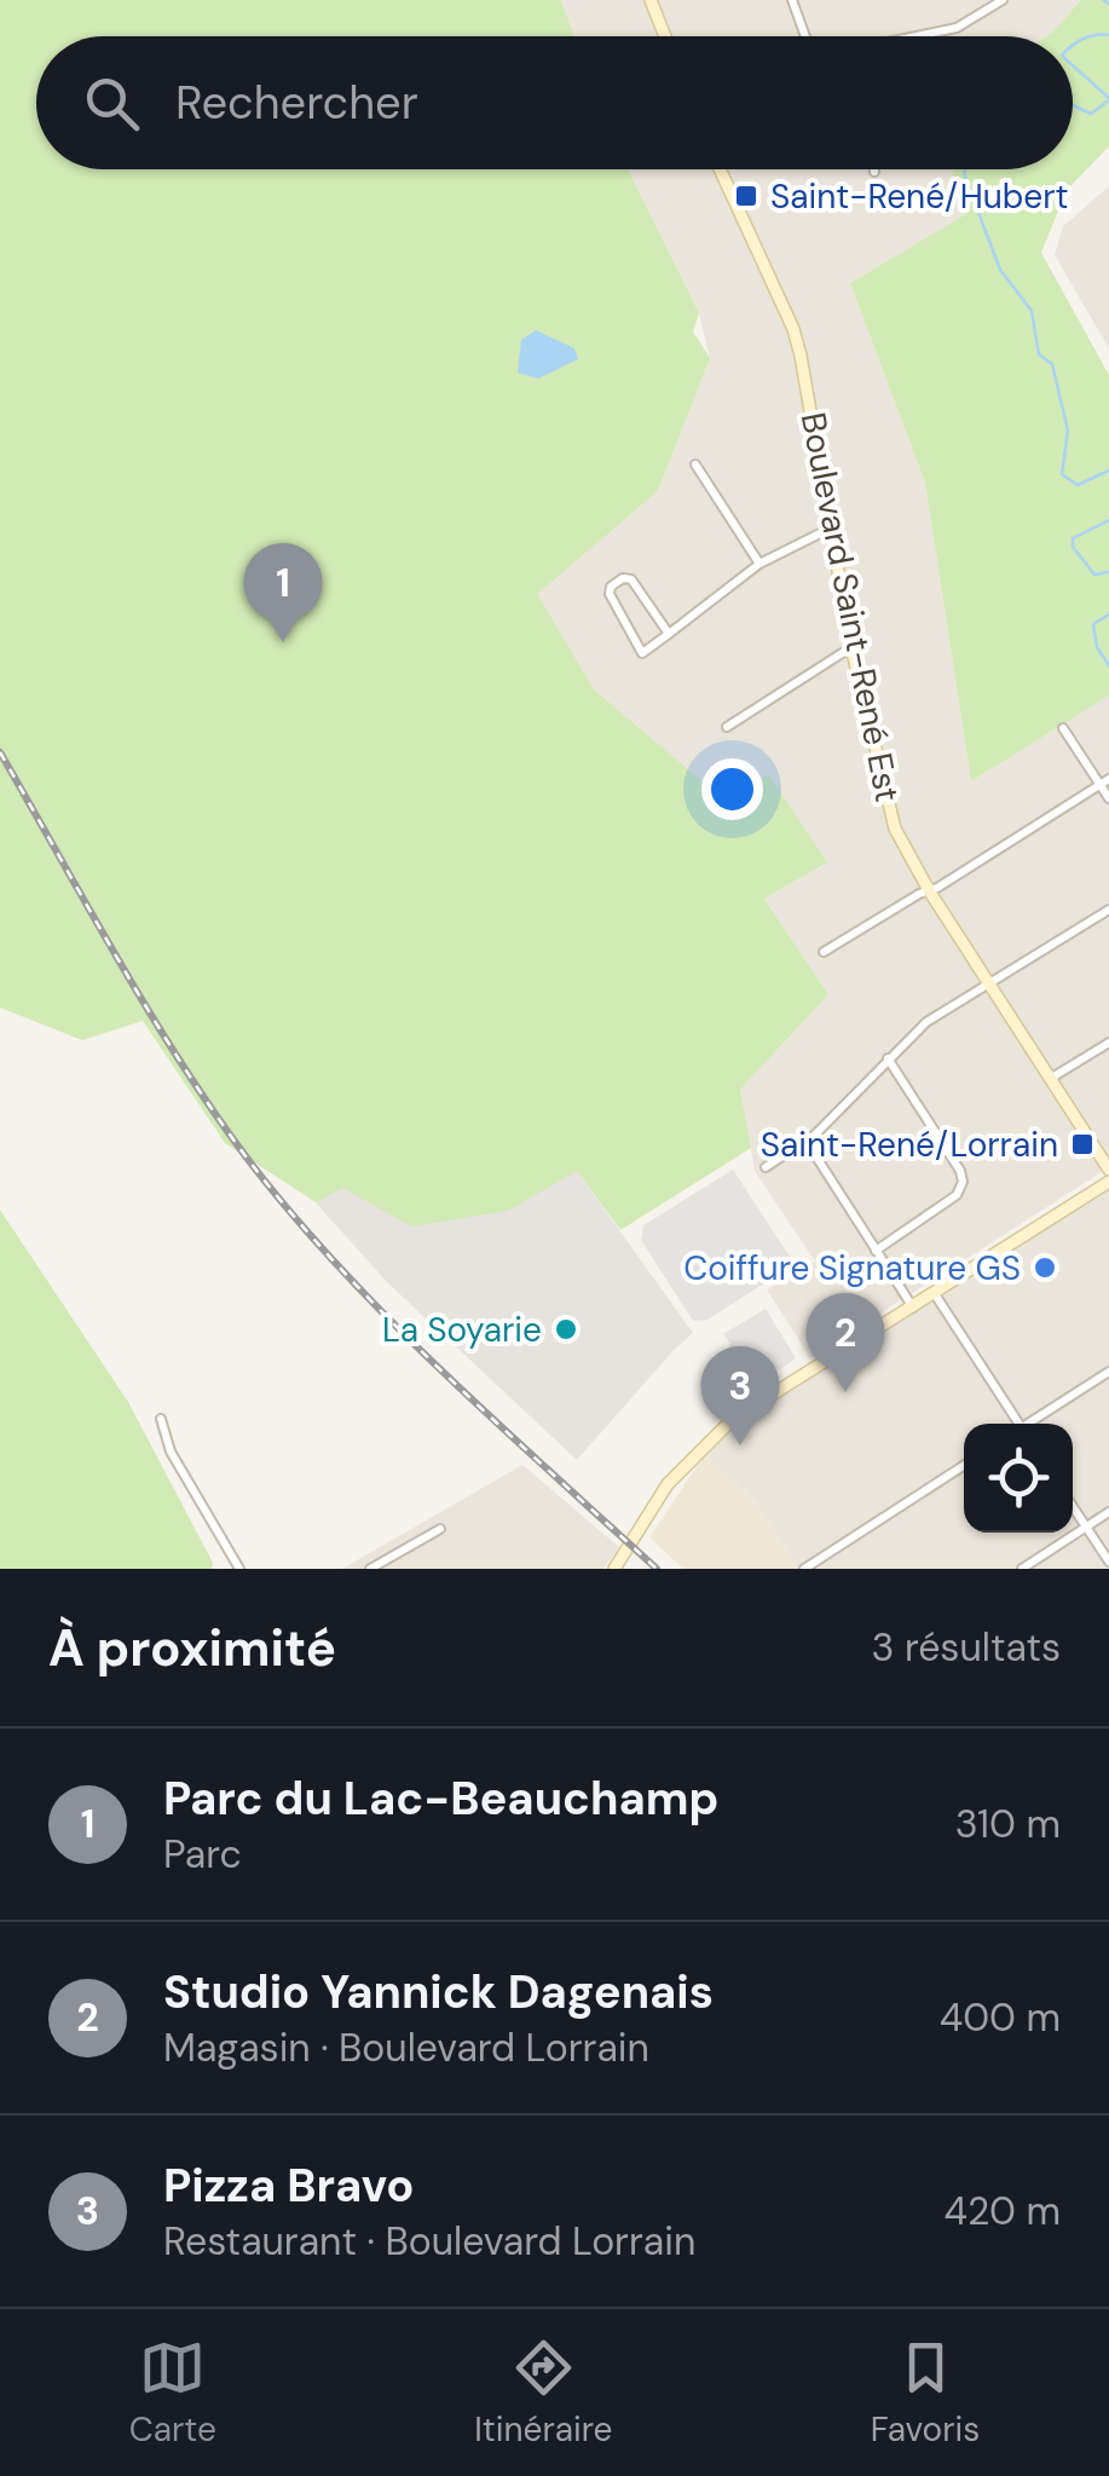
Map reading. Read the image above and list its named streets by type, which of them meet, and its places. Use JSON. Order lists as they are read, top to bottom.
{
  "streets": {
    "street": ["Boulevard Saint-René Est"]
  },
  "places": {
    "transit": ["Saint-René/Hubert", "Saint-René/Lorrain"],
    "other": ["Coiffure Signature GS", "La Soyarie"]
  },
  "page": {
    "search": "Rechercher",
    "pins": ["1", "2", "3"],
    "heading": ["À proximité", "3 résultats"],
    "list": [
      {
        "mark": "1",
        "name": "Parc du Lac-Beauchamp",
        "note": "Parc",
        "value": "310 m"
      },
      {
        "mark": "2",
        "name": "Studio Yannick Dagenais",
        "note": "Magasin · Boulevard Lorrain",
        "value": "400 m"
      },
      {
        "mark": "3",
        "name": "Pizza Bravo",
        "note": "Restaurant · Boulevard Lorrain",
        "value": "420 m"
      }
    ],
    "nav": ["Carte", "Itinéraire", "Favoris"]
  }
}
